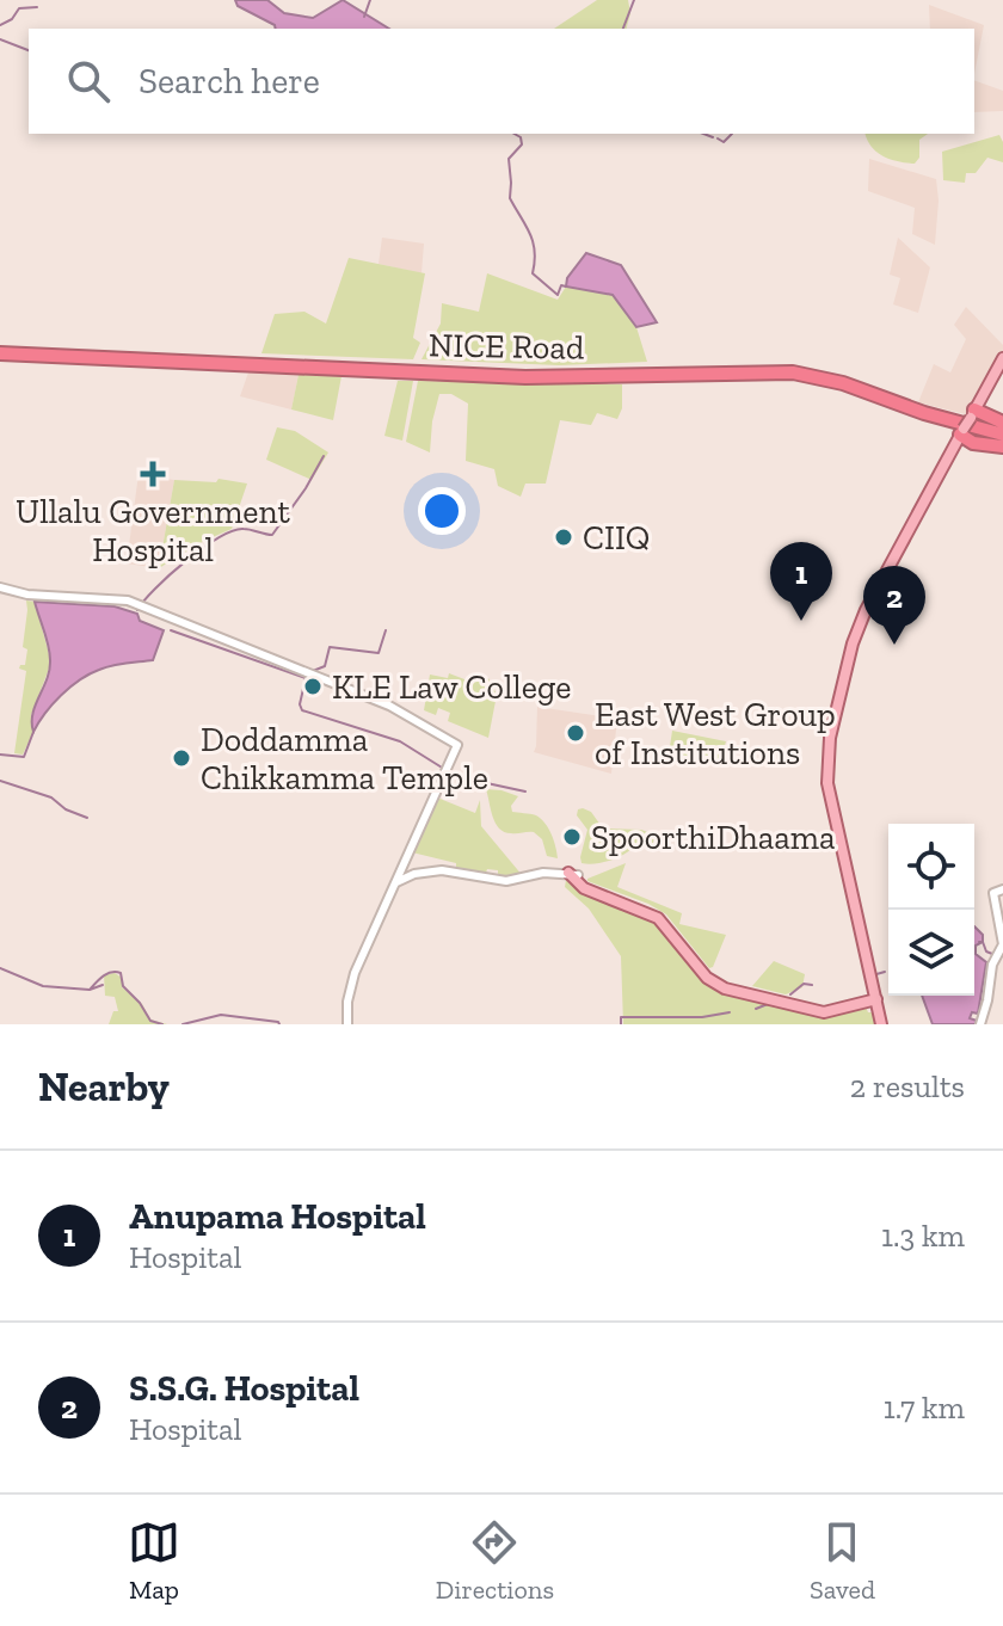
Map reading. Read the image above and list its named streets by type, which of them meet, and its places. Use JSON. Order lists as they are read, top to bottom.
{
  "streets": {
    "highway": ["NICE Road"]
  },
  "places": {
    "health": ["Ullalu Government Hospital"],
    "other": [
      "CIIQ",
      "KLE Law College",
      "East West Group of Institutions",
      "Doddamma Chikkamma Temple",
      "SpoorthiDhaama"
    ]
  },
  "page": {
    "search": "Search here",
    "pins": ["1", "2"],
    "heading": ["Nearby", "2 results"],
    "list": [
      {
        "mark": "1",
        "name": "Anupama Hospital",
        "note": "Hospital",
        "value": "1.3 km"
      },
      {
        "mark": "2",
        "name": "S.S.G. Hospital",
        "note": "Hospital",
        "value": "1.7 km"
      }
    ],
    "nav": ["Map", "Directions", "Saved"]
  }
}
